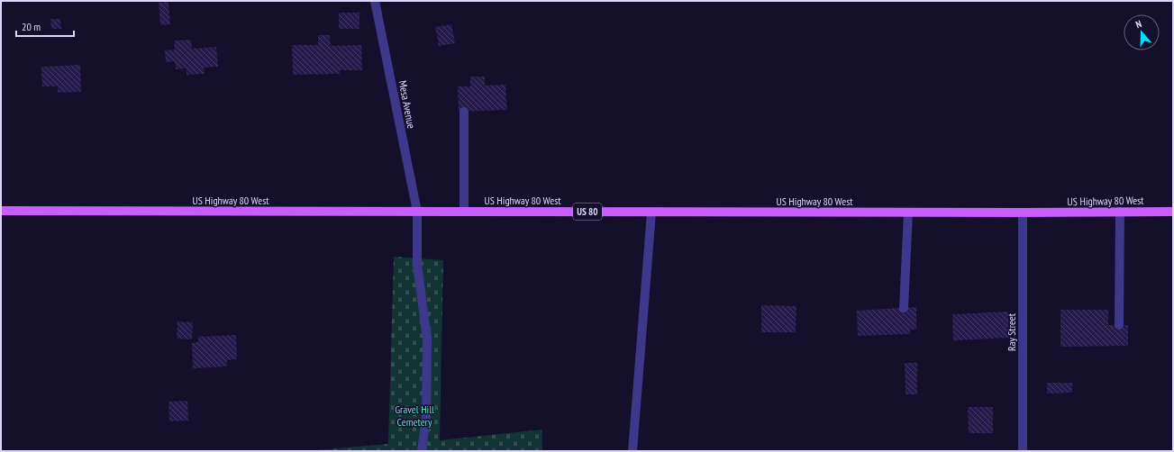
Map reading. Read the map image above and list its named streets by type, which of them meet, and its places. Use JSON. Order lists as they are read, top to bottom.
{
  "streets": {
    "main road": ["US Highway 80 West", "US 80"],
    "street": ["Mesa Avenue", "Ray Street"]
  },
  "crossings": [
    ["Mesa Avenue", "US Highway 80 West"],
    ["US Highway 80 West", "Ray Street"]
  ],
  "parks": ["Gravel Hill Cemetery"],
  "scale_bar": "20 m",
  "north": "top"
}
